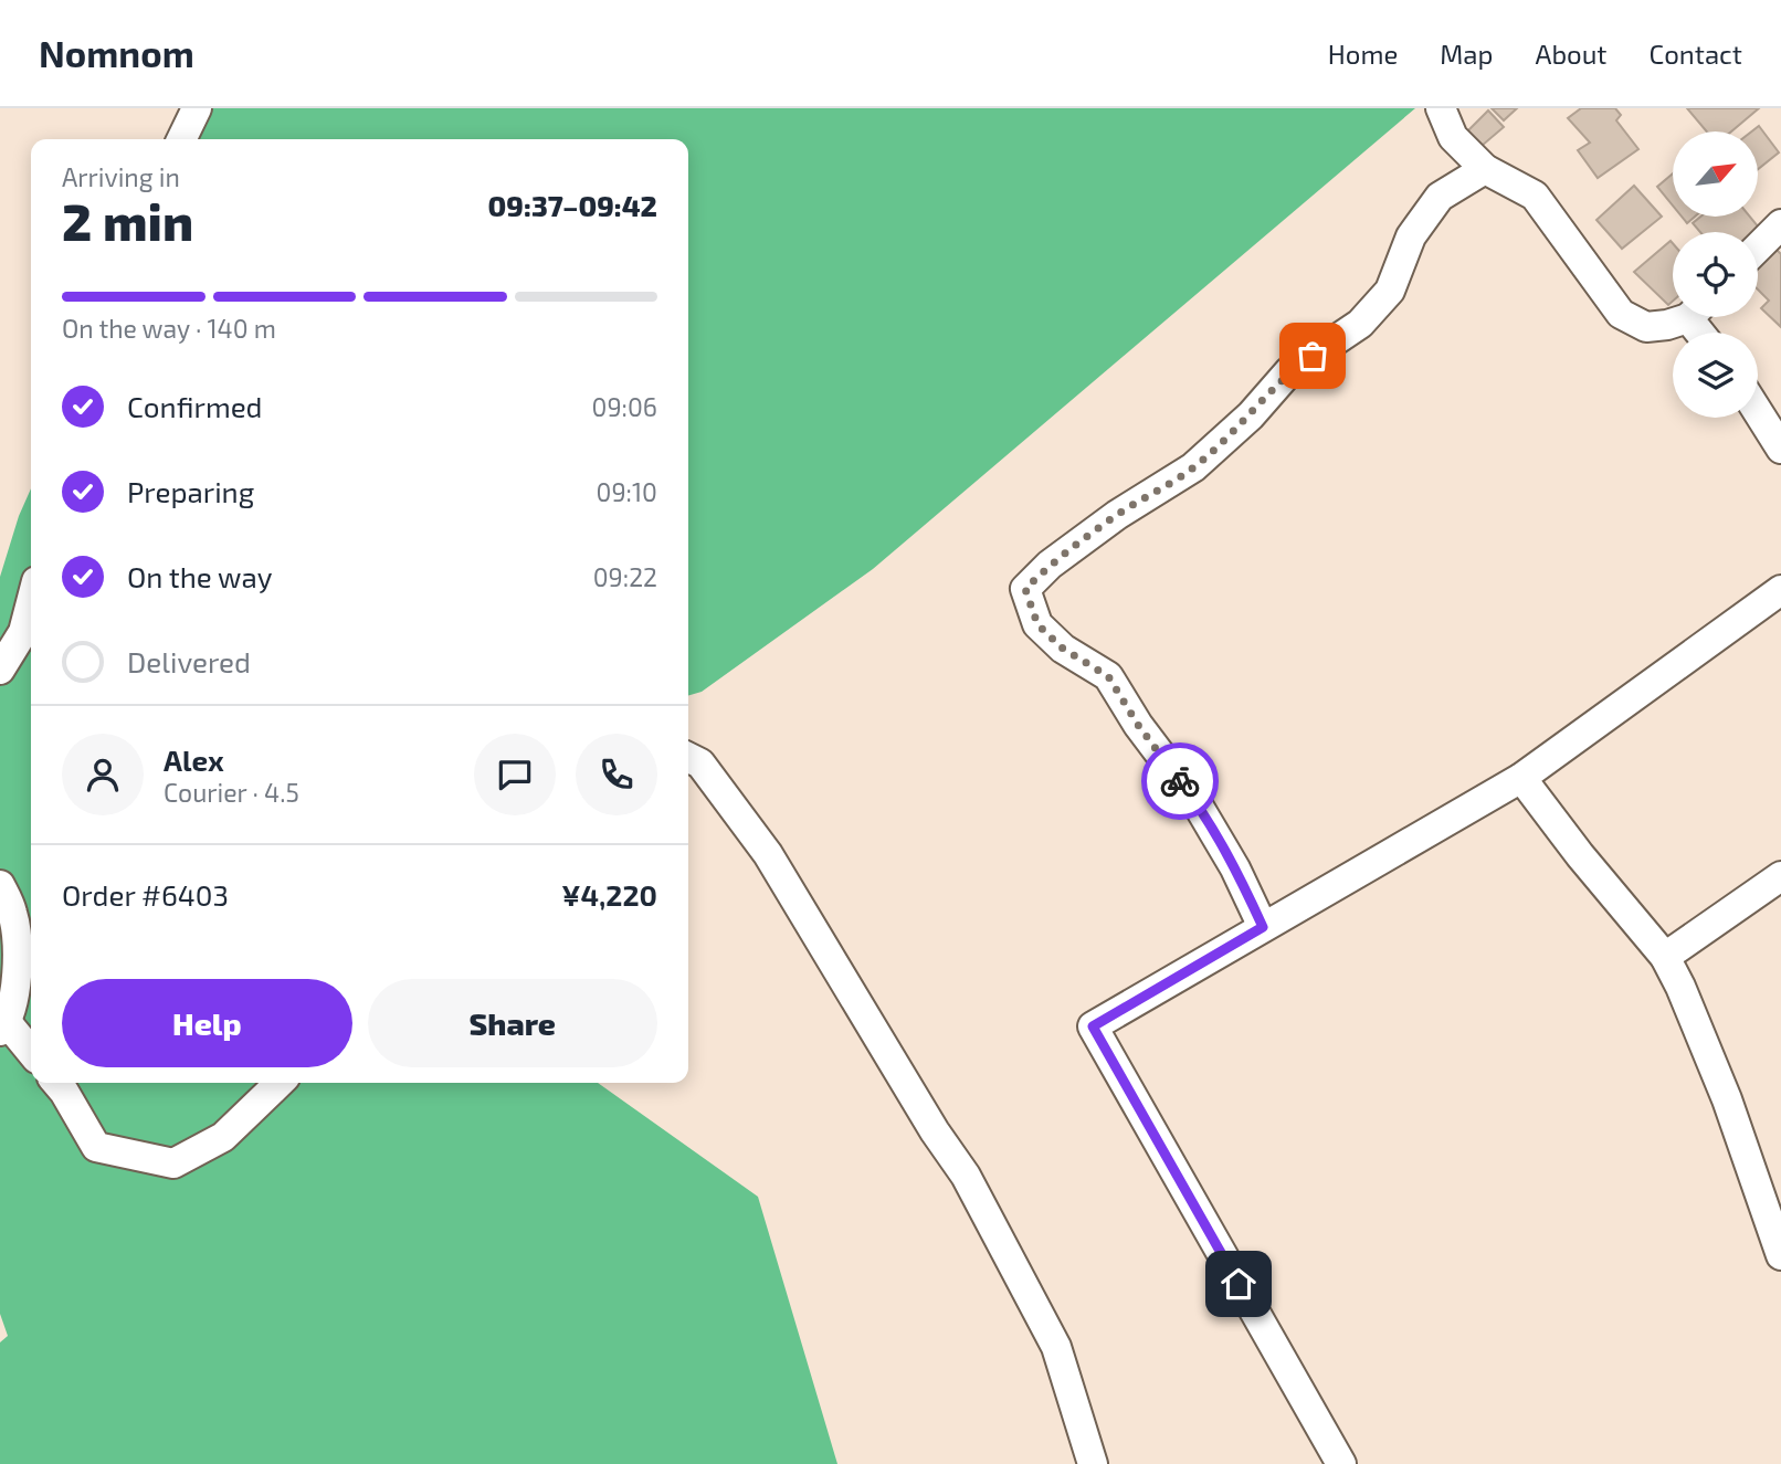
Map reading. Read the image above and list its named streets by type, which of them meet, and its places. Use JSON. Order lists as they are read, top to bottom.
{
  "north": "top right",
  "page": {
    "header": "Nomnom",
    "nav": [
      "Home",
      "Map",
      "About",
      "Contact"
    ],
    "heading": ["2 min", "Arriving in", "09:37–09:42"],
    "panel": [
      "Alex",
      "Courier · 4.5",
      "Order #6403",
      "¥4,220"
    ],
    "bar": "On the way · 140 m",
    "list": [
      ["Confirmed", "09:06"],
      ["Preparing", "09:10"],
      ["On the way", "09:22"],
      "Delivered"
    ],
    "buttons": ["Help", "Share"]
  }
}
